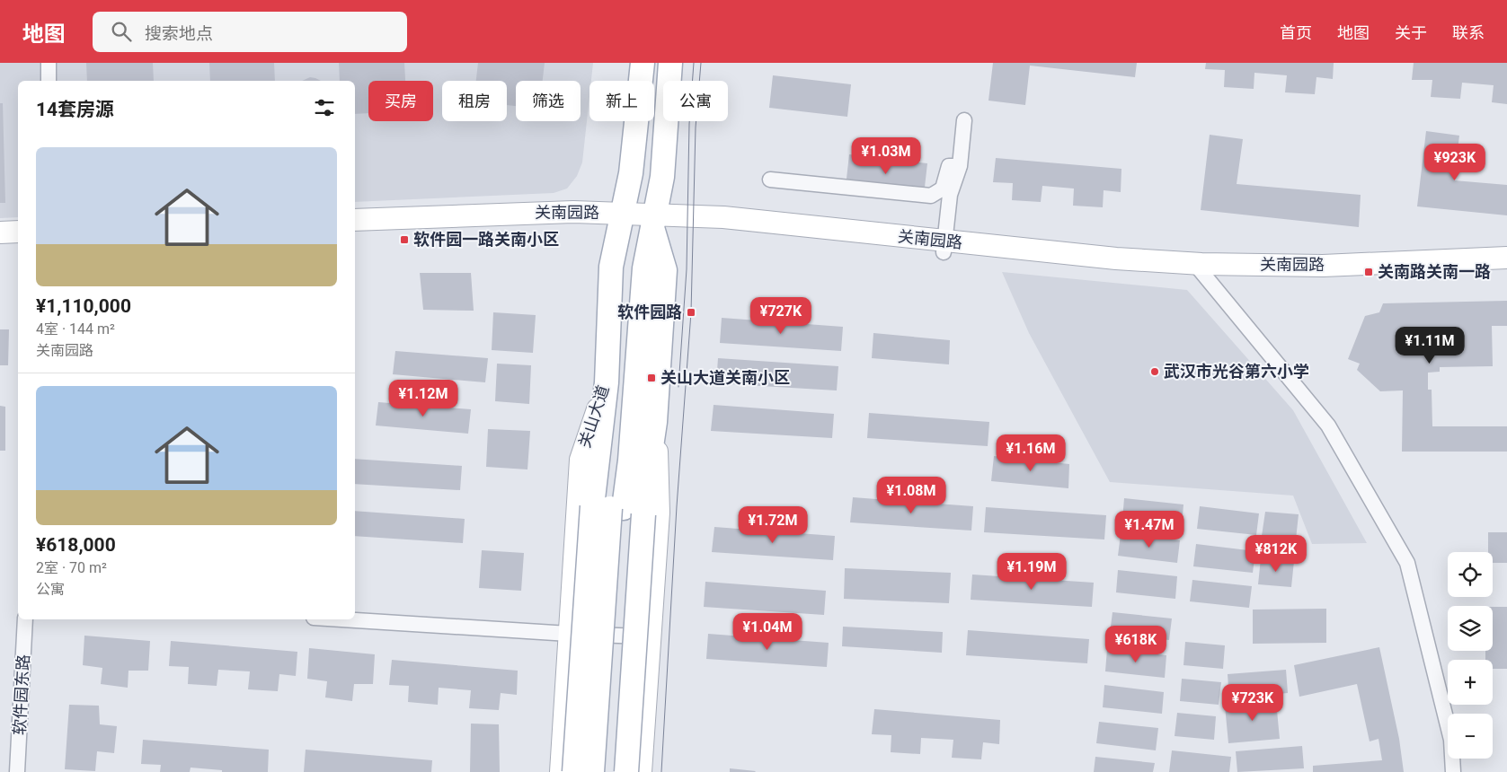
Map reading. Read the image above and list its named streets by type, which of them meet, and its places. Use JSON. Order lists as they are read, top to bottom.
{
  "streets": {
    "main road": ["关南园路", "关山大道"],
    "street": ["软件园东路"]
  },
  "crossings": [
    ["关南园路", "关山大道"]
  ],
  "places": {
    "transit": [
      "软件园一路关南小区",
      "关南路关南一路",
      "软件园路",
      "关山大道关南小区"
    ],
    "other": ["武汉市光谷第六小学"]
  },
  "page": {
    "header": "地图",
    "search": "搜索地点",
    "nav": [
      "首页",
      "地图",
      "关于",
      "联系"
    ],
    "chip": [
      "买房",
      "租房",
      "筛选",
      "新上",
      "公寓"
    ],
    "heading": "14套房源",
    "list": [
      {
        "name": "¥1,110,000",
        "note": "4室 · 144 m² · 关南园路"
      },
      {
        "name": "¥618,000",
        "note": "2室 · 70 m² · 公寓"
      }
    ],
    "price": [
      "¥1.03M",
      "¥923K",
      "¥727K",
      "¥1.11M",
      "¥1.12M",
      "¥1.16M",
      "¥1.08M",
      "¥1.72M",
      "¥1.47M",
      "¥812K",
      "¥1.19M",
      "¥1.04M",
      "¥618K",
      "¥723K"
    ],
    "map_buttons": ["+", "−"]
  }
}
